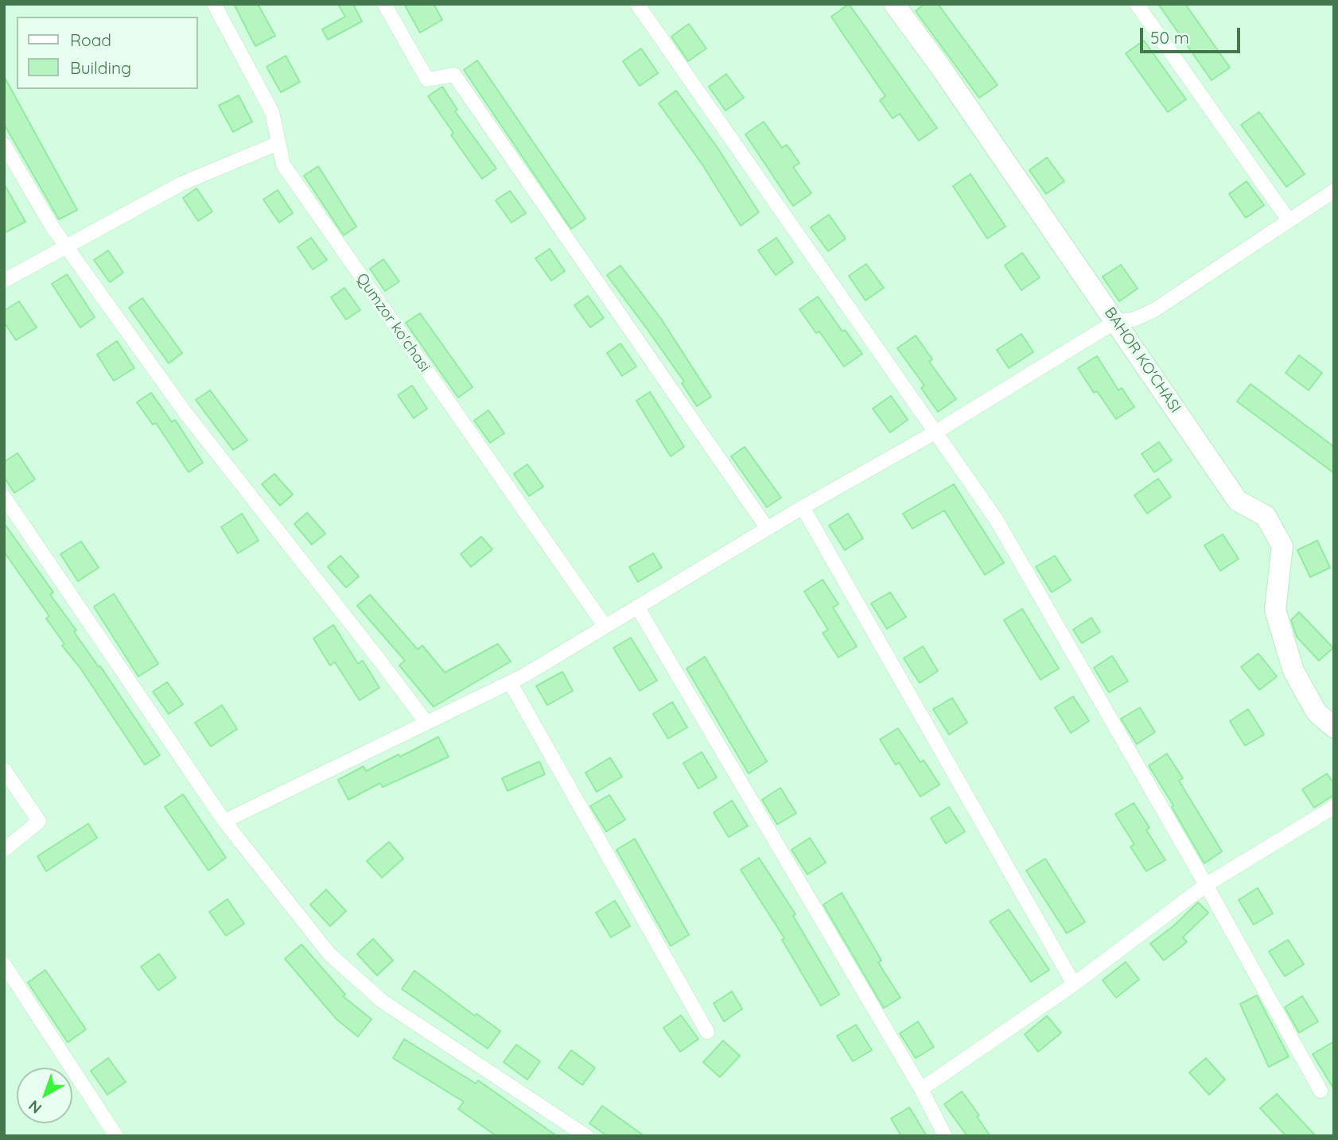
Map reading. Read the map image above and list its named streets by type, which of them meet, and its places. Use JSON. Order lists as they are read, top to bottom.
{
  "streets": {
    "street": ["Qumzor ko'chasi", "BAHOR KO'CHASI"]
  },
  "legend": ["Road", "Building"],
  "scale_bar": "50 m",
  "north": "bottom left"
}
